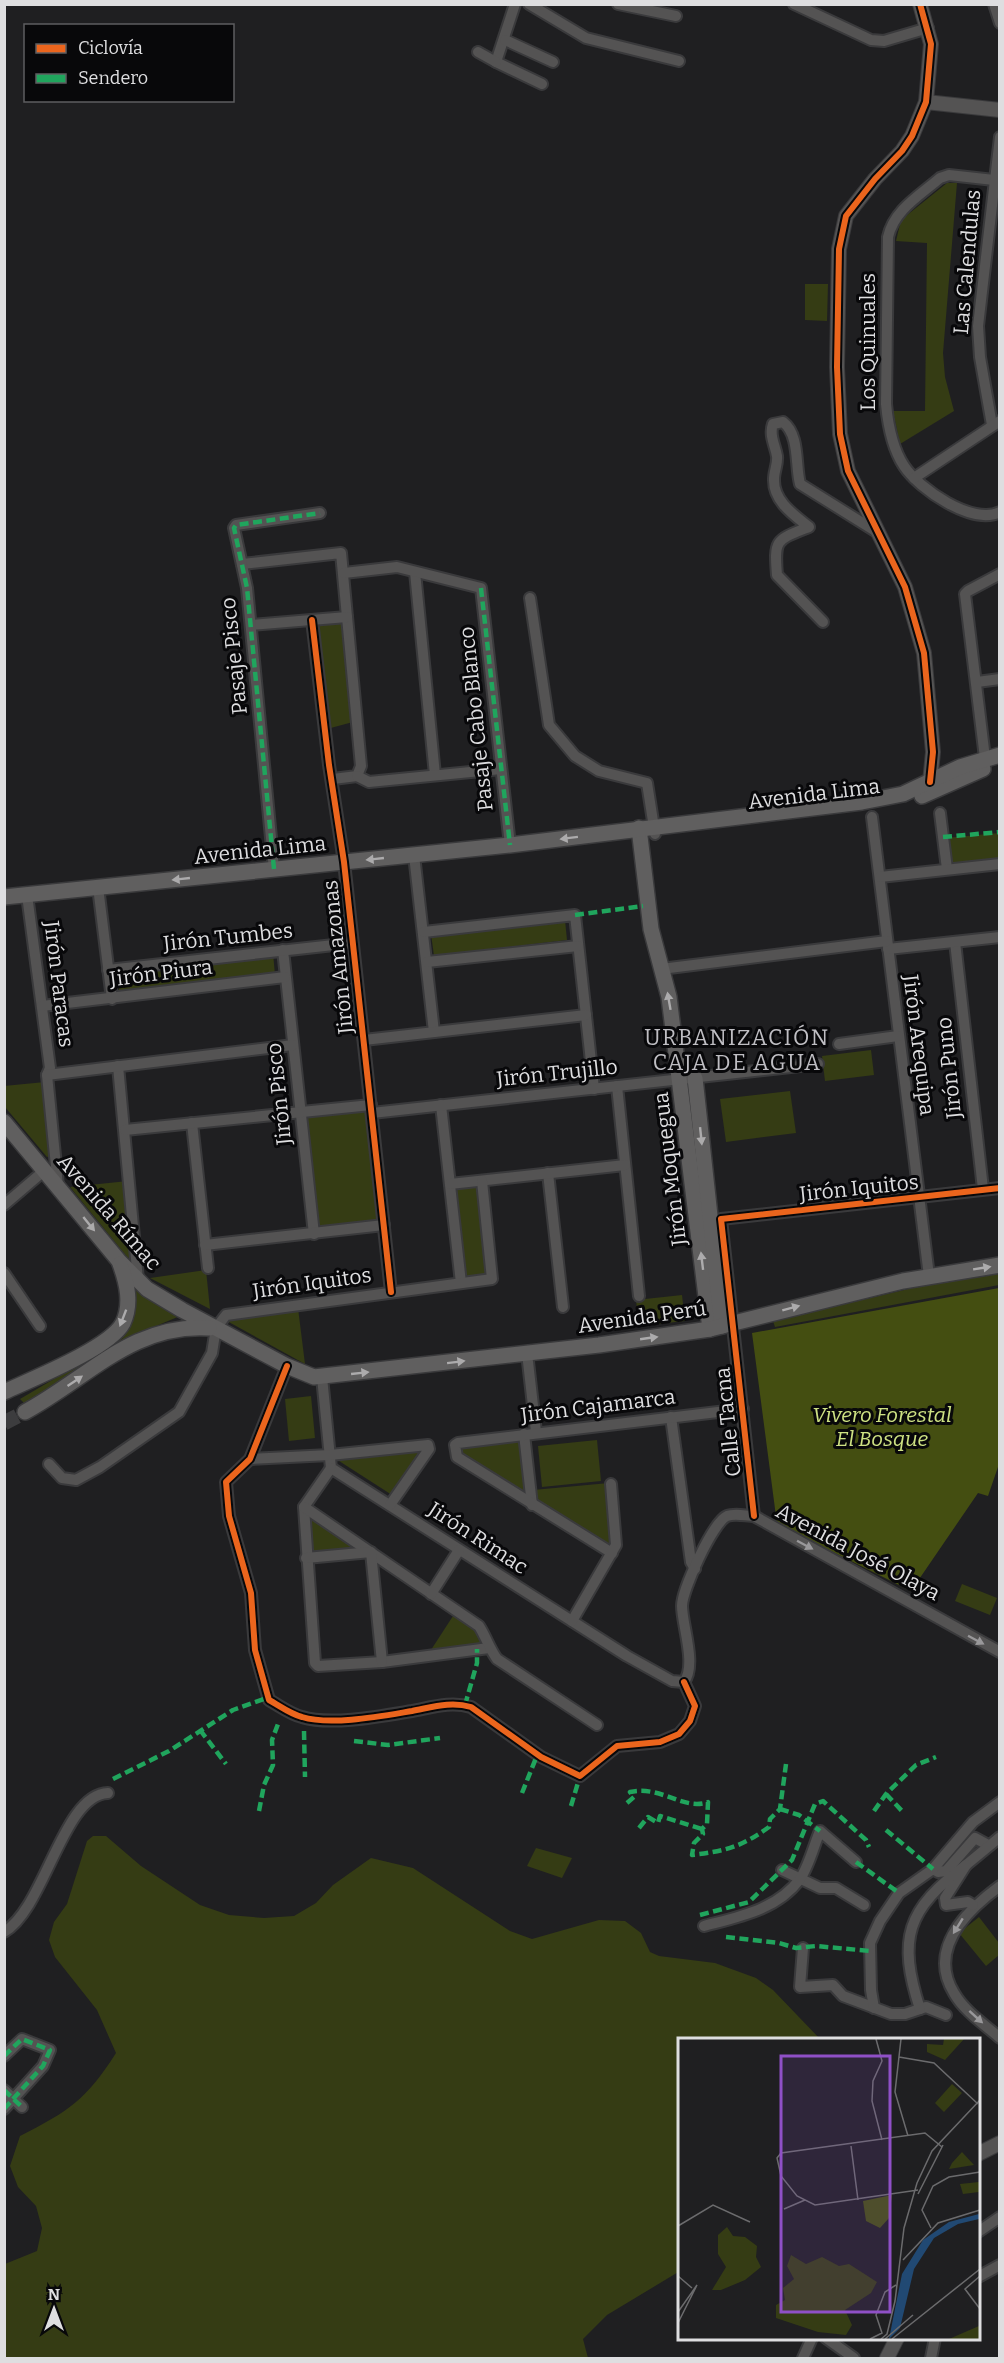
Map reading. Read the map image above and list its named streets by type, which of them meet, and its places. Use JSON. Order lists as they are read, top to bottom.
{
  "streets": {
    "main road": [
      "Avenida Lima",
      "Jirón Moquegua",
      "Avenida Rímac",
      "Avenida Perú"
    ],
    "street": [
      "Las Calendulas",
      "Los Quinuales",
      "Pasaje Pisco",
      "Pasaje Cabo Blanco",
      "Jirón Tumbes",
      "Jirón Amazonas",
      "Jirón Piura",
      "Jirón Paracas",
      "Jirón Arequipa",
      "Jirón Puno",
      "Jirón Trujillo",
      "Jirón Pisco",
      "Jirón Iquitos",
      "Jirón Cajamarca",
      "Calle Tacna",
      "Jirón Rimac",
      "Avenida José Olaya"
    ]
  },
  "crossings": [
    ["Las Calendulas", "Los Quinuales"],
    ["Pasaje Pisco", "Avenida Lima"],
    ["Pasaje Cabo Blanco", "Avenida Lima"],
    ["Avenida Lima", "Jirón Amazonas"],
    ["Avenida Lima", "Jirón Paracas"],
    ["Avenida Lima", "Jirón Moquegua"],
    ["Jirón Tumbes", "Jirón Amazonas"],
    ["Jirón Tumbes", "Jirón Pisco"],
    ["Jirón Amazonas", "Jirón Trujillo"],
    ["Jirón Amazonas", "Jirón Iquitos"],
    ["Jirón Piura", "Jirón Paracas"],
    ["Jirón Piura", "Jirón Pisco"],
    ["Jirón Paracas", "Avenida Rímac"],
    ["Jirón Arequipa", "Jirón Iquitos"],
    ["Jirón Arequipa", "Avenida Perú"],
    ["Jirón Puno", "Jirón Iquitos"],
    ["Jirón Trujillo", "Jirón Pisco"],
    ["Jirón Trujillo", "Jirón Moquegua"],
    ["Jirón Moquegua", "Avenida Perú"],
    ["Jirón Moquegua", "Calle Tacna"],
    ["Jirón Iquitos", "Avenida Rímac"],
    ["Jirón Iquitos", "Calle Tacna"],
    ["Avenida Rímac", "Avenida Perú"],
    ["Avenida Perú", "Calle Tacna"],
    ["Jirón Cajamarca", "Calle Tacna"],
    ["Calle Tacna", "Avenida José Olaya"],
    ["Jirón Rimac", "Avenida José Olaya"]
  ],
  "one_way": ["Avenida Perú", "Avenida José Olaya"],
  "districts": ["URBANIZACIÓN CAJA DE AGUA"],
  "parks": ["Vivero Forestal El Bosque"],
  "legend": ["Ciclovía", "Sendero"],
  "north": "top"
}
